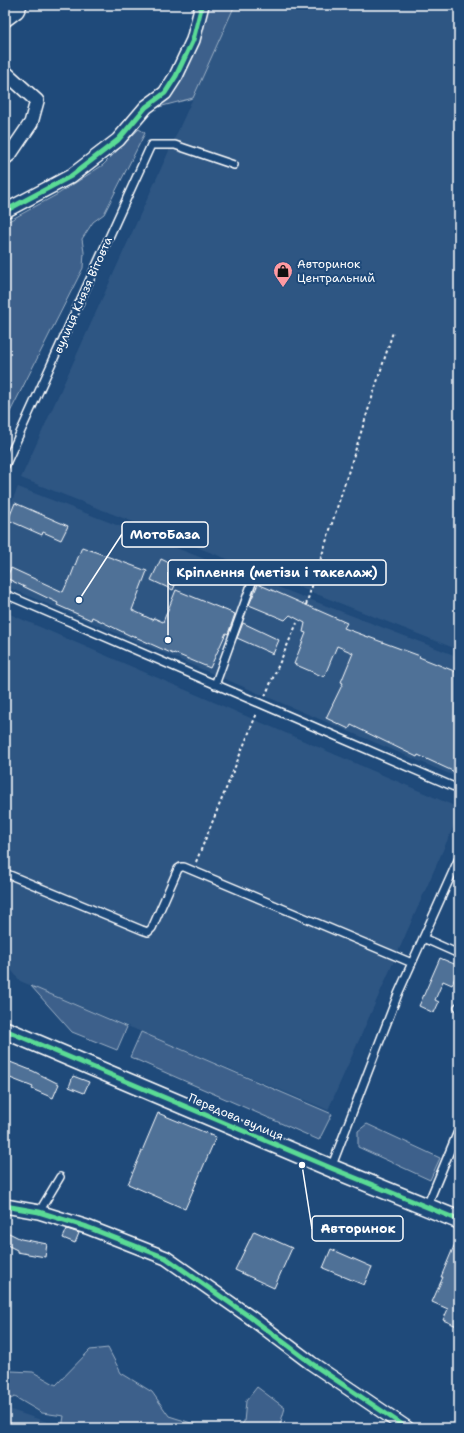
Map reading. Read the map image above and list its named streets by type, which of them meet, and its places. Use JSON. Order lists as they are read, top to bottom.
{
  "streets": {
    "street": ["Передова вулиця"],
    "lane": ["вулиця Князя Вітовта"]
  },
  "places": {
    "shop": ["Авторинок Центральний"],
    "other": ["МотоБаза", "Кріплення (метізи і такелаж)", "Авторинок"]
  }
}
